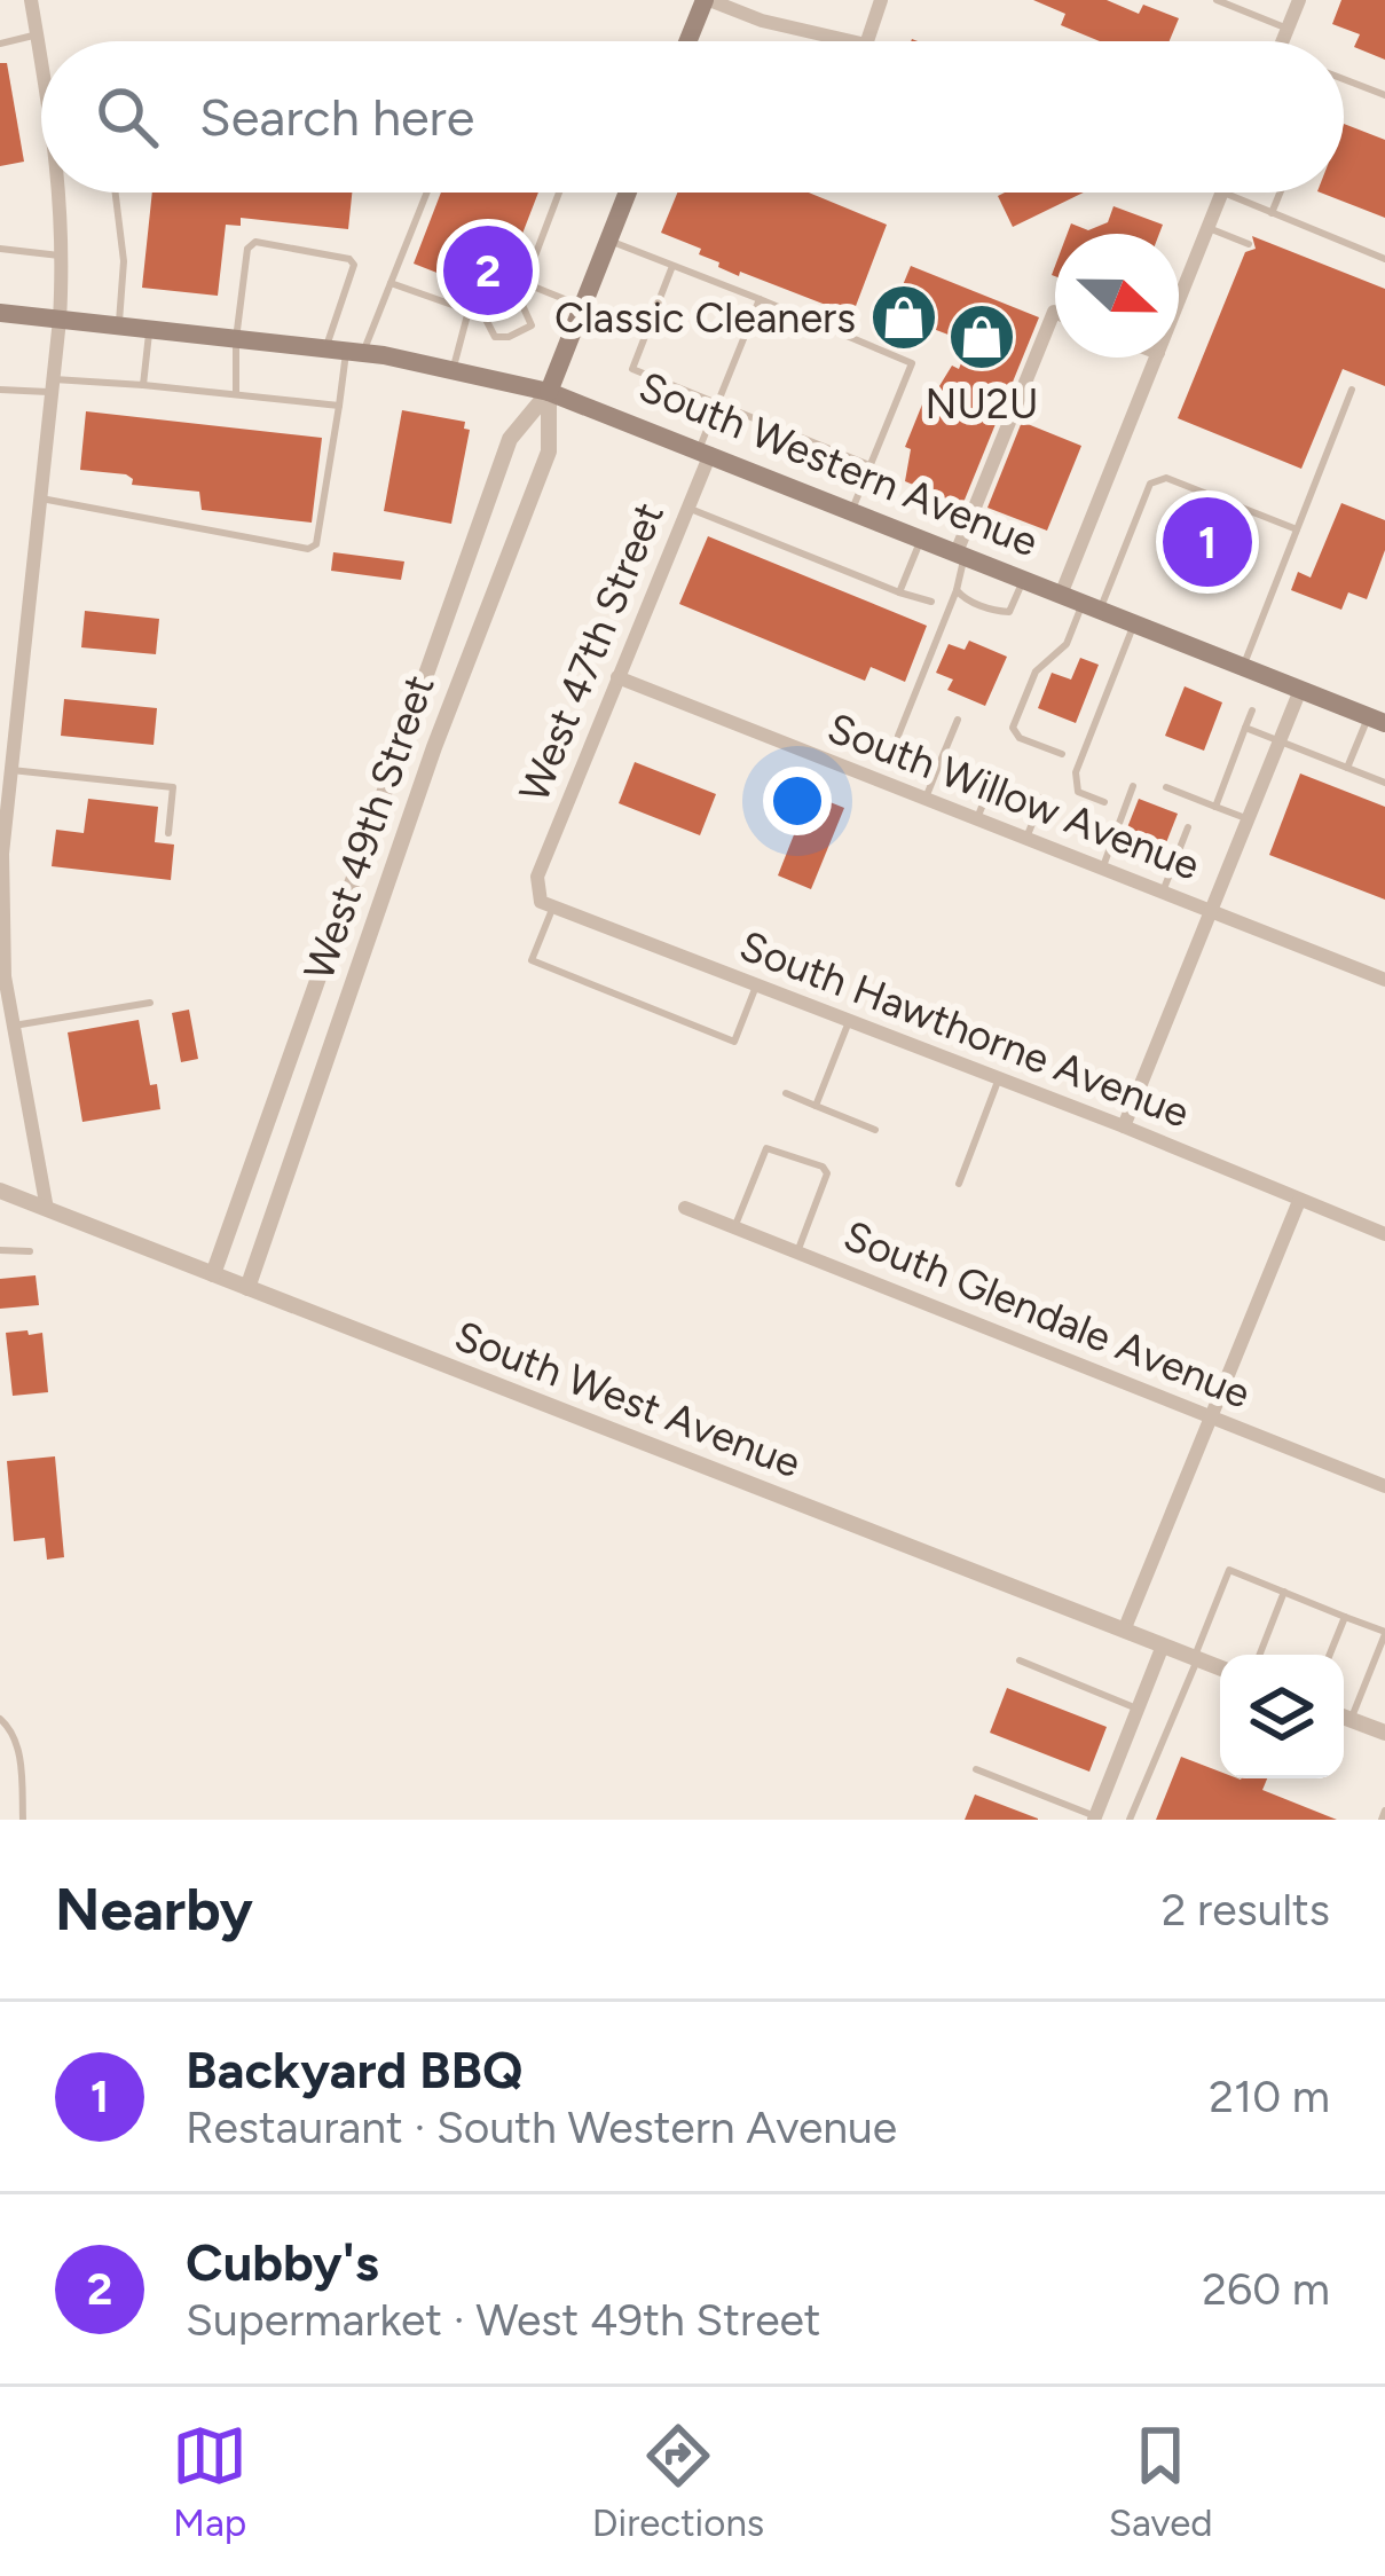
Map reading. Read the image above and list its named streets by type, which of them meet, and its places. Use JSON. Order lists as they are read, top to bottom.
{
  "streets": {
    "main road": ["South Western Avenue", "West 49th Street"],
    "street": [
      "West 47th Street",
      "South Willow Avenue",
      "South Hawthorne Avenue",
      "South Glendale Avenue",
      "South West Avenue"
    ]
  },
  "crossings": [
    ["South Western Avenue", "West 47th Street"],
    ["South Western Avenue", "West 49th Street"],
    ["West 47th Street", "South Willow Avenue"],
    ["West 47th Street", "South Hawthorne Avenue"],
    ["West 49th Street", "South West Avenue"]
  ],
  "places": {
    "shop": ["Classic Cleaners", "NU2U"]
  },
  "north": "right",
  "page": {
    "search": "Search here",
    "pins": ["2", "1"],
    "heading": ["Nearby", "2 results"],
    "list": [
      {
        "mark": "1",
        "name": "Backyard BBQ",
        "note": "Restaurant · South Western Avenue",
        "value": "210 m"
      },
      {
        "mark": "2",
        "name": "Cubby's",
        "note": "Supermarket · West 49th Street",
        "value": "260 m"
      }
    ],
    "nav": ["Map", "Directions", "Saved"]
  }
}
